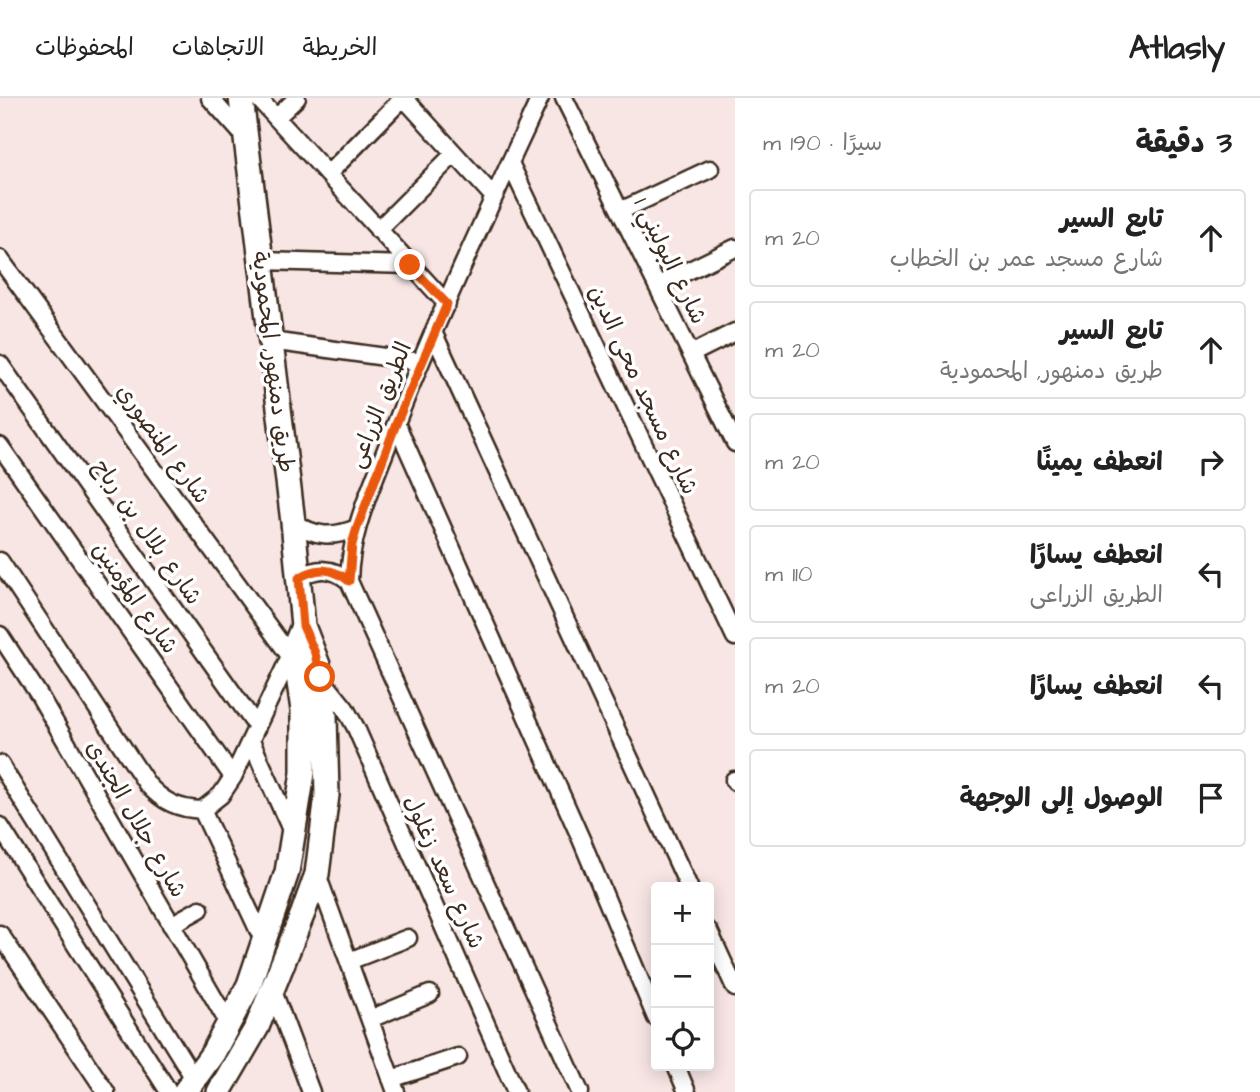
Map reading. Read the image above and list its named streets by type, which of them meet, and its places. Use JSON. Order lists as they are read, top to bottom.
{
  "streets": {
    "main road": ["طريق دمنهور, المحمودية"],
    "street": [
      "شارع البوليني 1",
      "شارع مسجد محى الدين",
      "الطريق الزراعى",
      "شارع المنصوري",
      "شارع بلال بن رباح",
      "شارع المؤمنين",
      "شارع جلال الجندى",
      "شارع سعد زغلول"
    ]
  },
  "crossings": [
    ["شارع مسجد محى الدين", "الطريق الزراعى"]
  ],
  "page": {
    "header": "Atlasly",
    "nav": ["الخريطة", "الاتجاهات", "المحفوظات"],
    "heading": ["3 دقيقة", "سيرًا · 190 m"],
    "list": [
      ["تابع السير", "شارع مسجد عمر بن الخطاب", "20 m"],
      ["تابع السير", "طريق دمنهور, المحمودية", "20 m"],
      ["انعطف يمينًا", "20 m"],
      ["انعطف يسارًا", "الطريق الزراعى", "110 m"],
      ["انعطف يسارًا", "20 m"],
      "الوصول إلى الوجهة"
    ],
    "map_buttons": ["+", "−"]
  }
}
